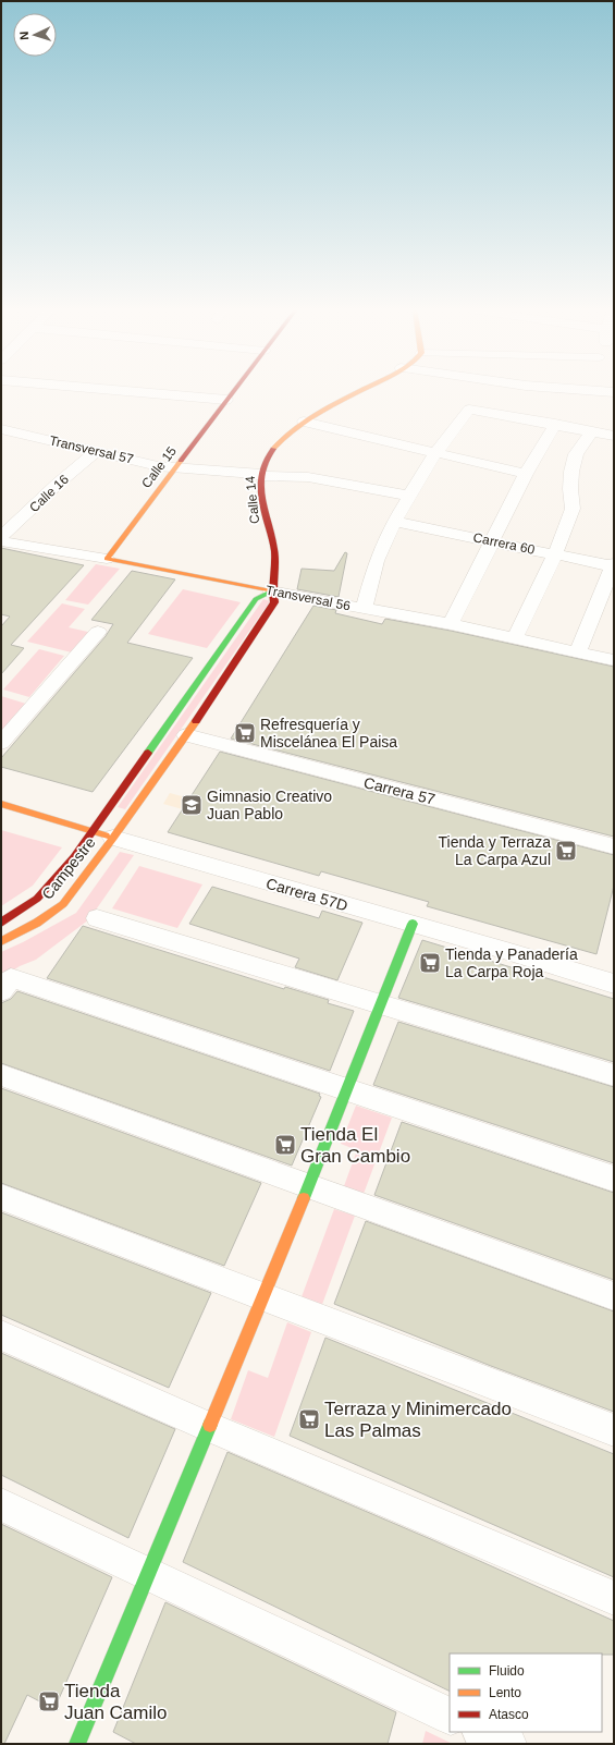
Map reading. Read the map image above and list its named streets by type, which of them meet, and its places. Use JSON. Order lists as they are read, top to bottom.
{
  "streets": {
    "street": [
      "Transversal 57",
      "Calle 15",
      "Calle 16",
      "Calle 14",
      "Carrera 60",
      "Transversal 56",
      "Carrera 57",
      "Campestre",
      "Carrera 57D"
    ]
  },
  "crossings": [
    ["Transversal 57", "Calle 15"],
    ["Transversal 57", "Calle 16"],
    ["Transversal 57", "Calle 14"],
    ["Calle 15", "Transversal 56"],
    ["Calle 14", "Transversal 56"],
    ["Calle 14", "Carrera 57"],
    ["Calle 14", "Campestre"],
    ["Calle 14", "Carrera 57D"],
    ["Campestre", "Carrera 57D"]
  ],
  "places": {
    "supermarket": [
      "Refresquería y Miscelánea El Paisa",
      "Tienda y Terraza La Carpa Azul",
      "Tienda y Panadería La Carpa Roja",
      "Tienda El Gran Cambio",
      "Terraza y Minimercado Las Palmas",
      "Tienda Juan Camilo"
    ],
    "school or university": ["Gimnasio Creativo Juan Pablo"]
  },
  "legend": ["Fluido", "Lento", "Atasco"],
  "north": "left"
}
